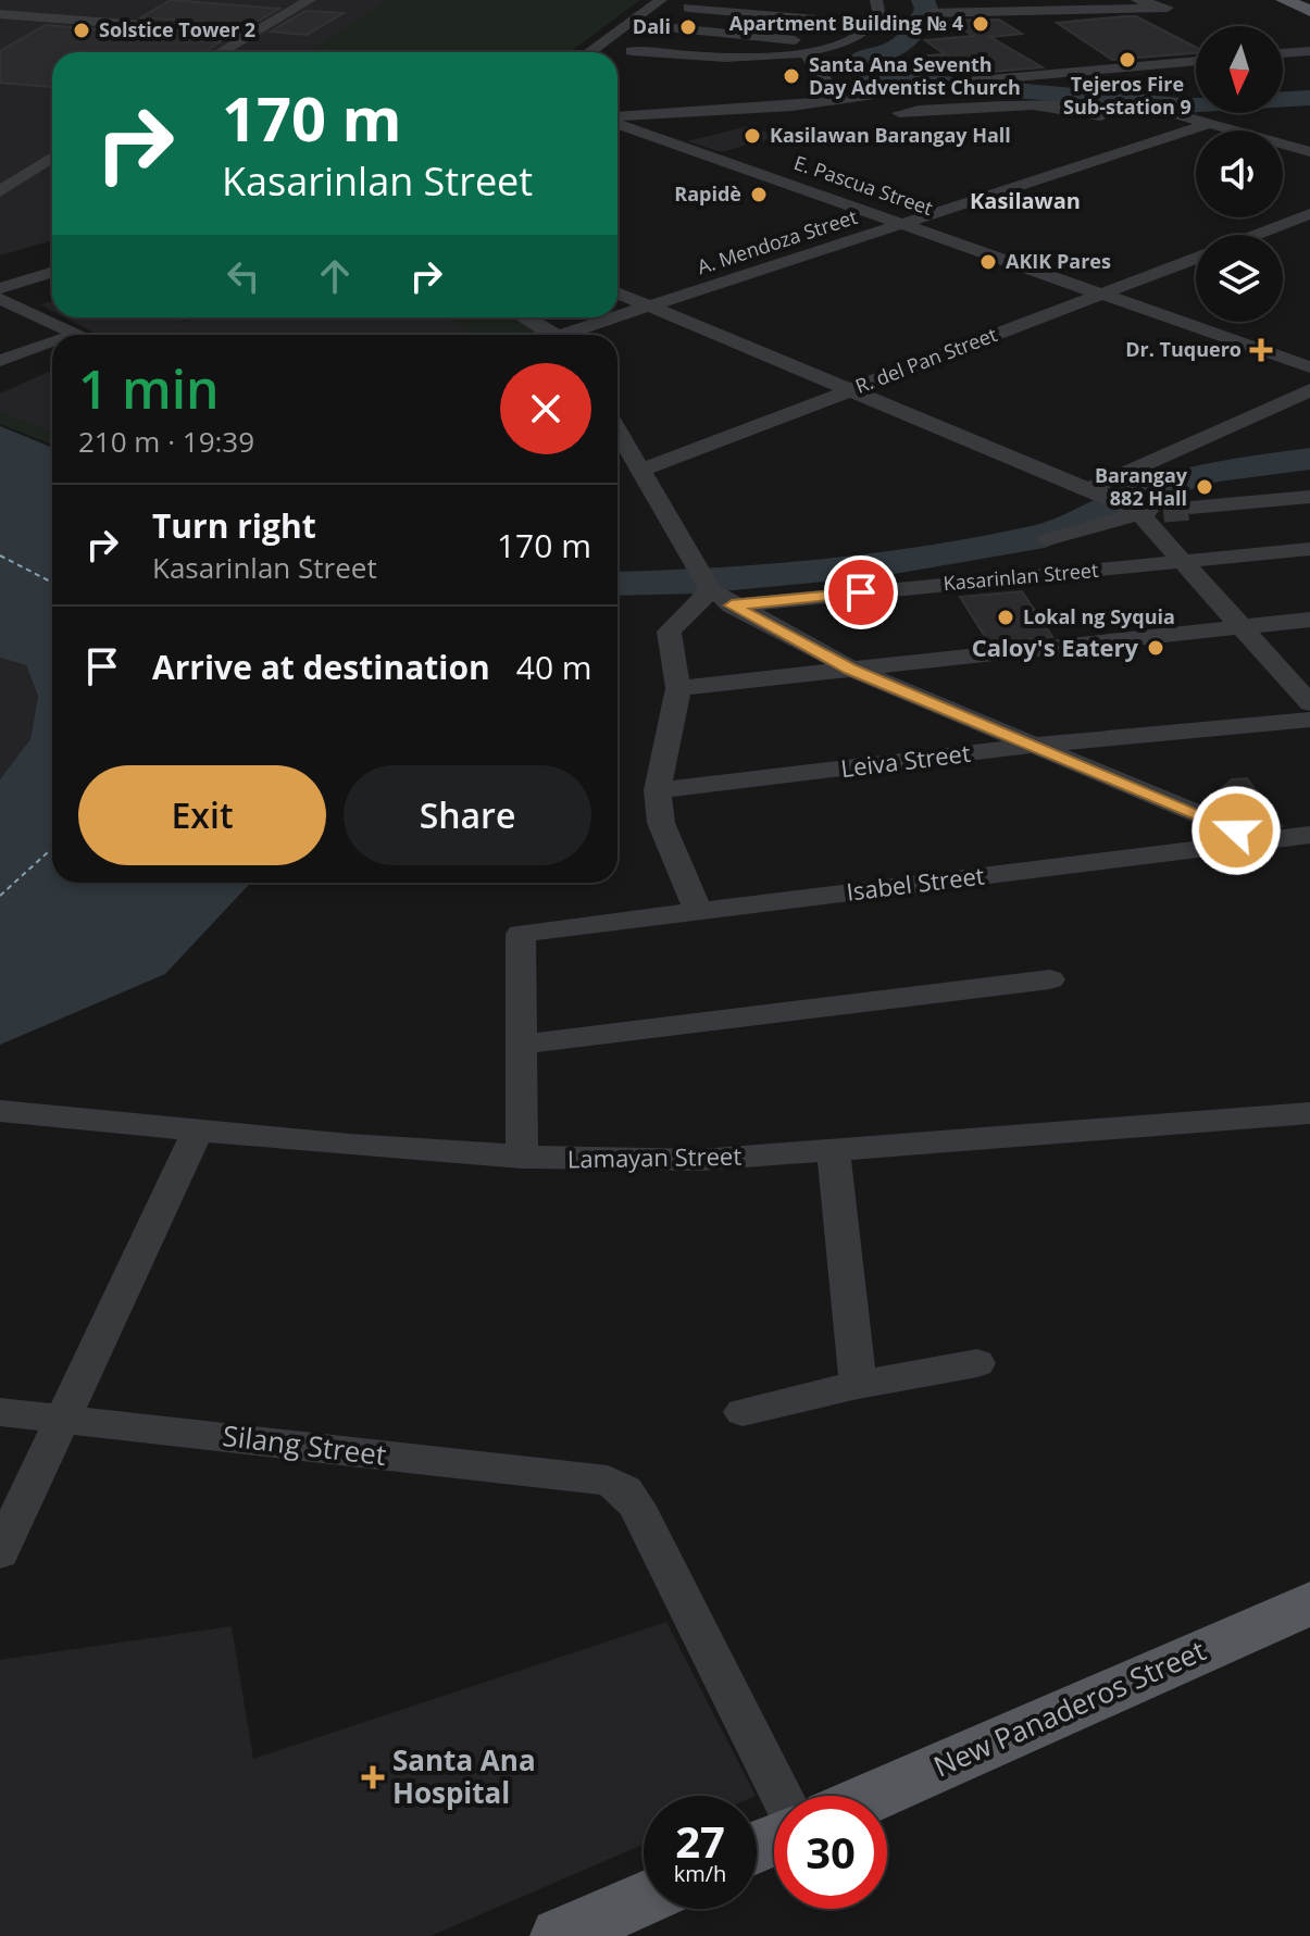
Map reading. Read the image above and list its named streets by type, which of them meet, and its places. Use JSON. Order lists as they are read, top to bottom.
{
  "streets": {
    "main road": ["New Panaderos Street"],
    "street": [
      "E. Pascua Street",
      "A. Mendoza Street",
      "R. del Pan Street",
      "Kasarinlan Street",
      "Leiva Street",
      "Isabel Street",
      "Lamayan Street",
      "Silang Street"
    ]
  },
  "crossings": [
    ["E. Pascua Street", "A. Mendoza Street"],
    ["E. Pascua Street", "R. del Pan Street"]
  ],
  "districts": ["Kasilawan"],
  "places": {
    "other": [
      "Apartment Building № 4",
      "Dali",
      "Solstice Tower 2",
      "Tejeros Fire Sub-station 9",
      "Santa Ana Seventh Day Adventist Church",
      "Kasilawan Barangay Hall",
      "Rapidè",
      "AKIK Pares",
      "Barangay 882 Hall",
      "Lokal ng Syquia",
      "Caloy's Eatery"
    ],
    "health": ["Dr. Tuquero", "Santa Ana Hospital"]
  },
  "north": "bottom",
  "page": {
    "turn": ["170 m", "Kasarinlan Street"],
    "heading": ["1 min", "210 m · 19:39"],
    "list": [
      {
        "name": "Turn right",
        "note": "Kasarinlan Street",
        "value": "170 m"
      },
      {
        "name": "Arrive at destination",
        "value": "40 m"
      }
    ],
    "buttons": ["Exit", "Share"],
    "speed": "27 km/h",
    "limit": "30"
  }
}
